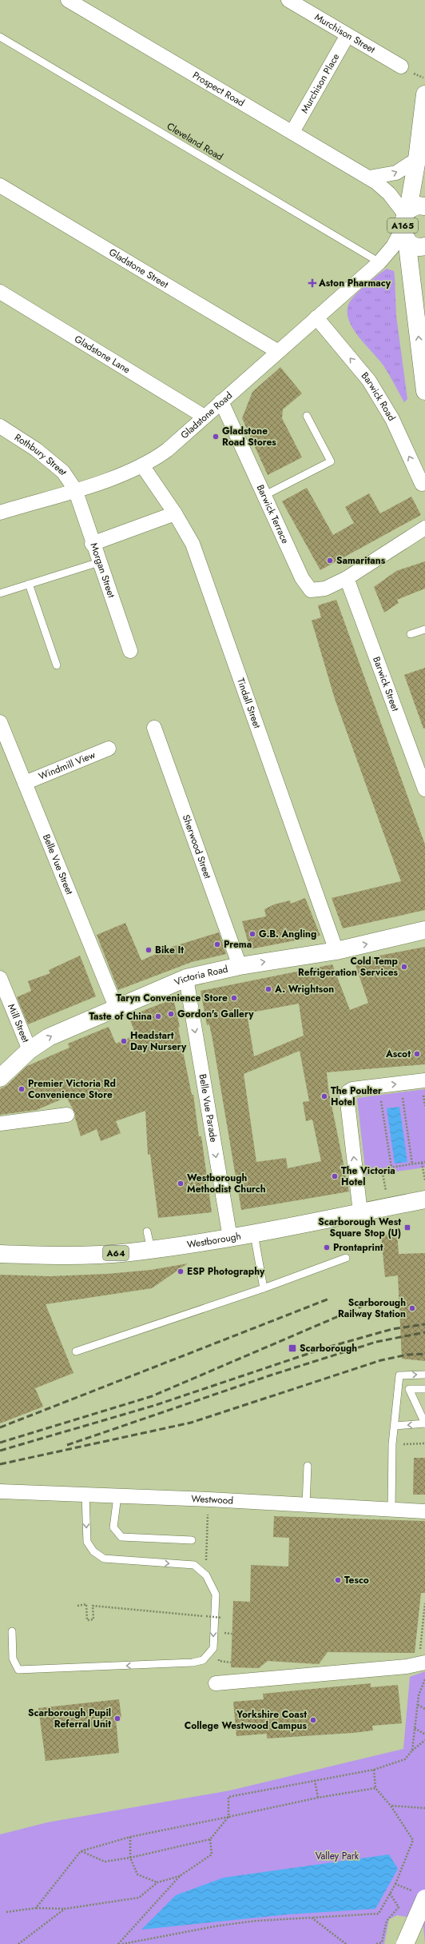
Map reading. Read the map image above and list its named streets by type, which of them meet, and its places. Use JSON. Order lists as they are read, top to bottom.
{
  "streets": {
    "main road": ["Victoria Road", "Westborough", "A64"],
    "street": [
      "Murchison Street",
      "Murchison Place",
      "Prospect Road",
      "Gladstone Street",
      "Gladstone Lane",
      "Barwick Road",
      "Gladstone Road",
      "Rothbury Street",
      "Barwick Terrace",
      "Morgan Street",
      "Barwick Street",
      "Tindall Street",
      "Windmill View",
      "Sherwood Street",
      "Belle Vue Street",
      "Mill Street",
      "Belle Vue Parade",
      "Westwood"
    ],
    "lane": ["Cleveland Road"]
  },
  "crossings": [
    ["Murchison Street", "Murchison Place"],
    ["Murchison Place", "Prospect Road"],
    ["Prospect Road", "Gladstone Road"],
    ["Cleveland Road", "Gladstone Road"],
    ["Gladstone Street", "Gladstone Road"],
    ["Gladstone Lane", "Gladstone Road"],
    ["Barwick Road", "Gladstone Road"],
    ["Gladstone Road", "Rothbury Street"],
    ["Gladstone Road", "Barwick Terrace"],
    ["Gladstone Road", "Morgan Street"],
    ["Gladstone Road", "Tindall Street"],
    ["Rothbury Street", "Morgan Street"],
    ["Barwick Terrace", "Barwick Street"],
    ["Tindall Street", "Victoria Road"],
    ["Windmill View", "Belle Vue Street"],
    ["Sherwood Street", "Victoria Road"],
    ["Belle Vue Street", "Victoria Road"],
    ["Victoria Road", "Mill Street"],
    ["Victoria Road", "Belle Vue Parade"],
    ["Belle Vue Parade", "Westborough"]
  ],
  "one_way": ["Barwick Road", "Victoria Road", "Belle Vue Parade"],
  "parks": ["Valley Park"],
  "places": {
    "health": ["Aston Pharmacy"],
    "other": [
      "Gladstone Road Stores",
      "Samaritans",
      "G.B. Angling",
      "Prema",
      "Bike It",
      "Cold Temp Refrigeration Services",
      "A. Wrightson",
      "Taryn Convenience Store",
      "Gordon's Gallery",
      "Taste of China",
      "Headstart Day Nursery",
      "Ascot",
      "Premier Victoria Rd Convenience Store",
      "The Poulter Hotel",
      "The Victoria Hotel",
      "Westborough Methodist Church",
      "Prontaprint",
      "ESP Photography",
      "Scarborough Railway Station",
      "Tesco",
      "Scarborough Pupil Referral Unit",
      "Yorkshire Coast College Westwood Campus"
    ],
    "transit": ["Scarborough West Square Stop (U)", "Scarborough"]
  }
}
